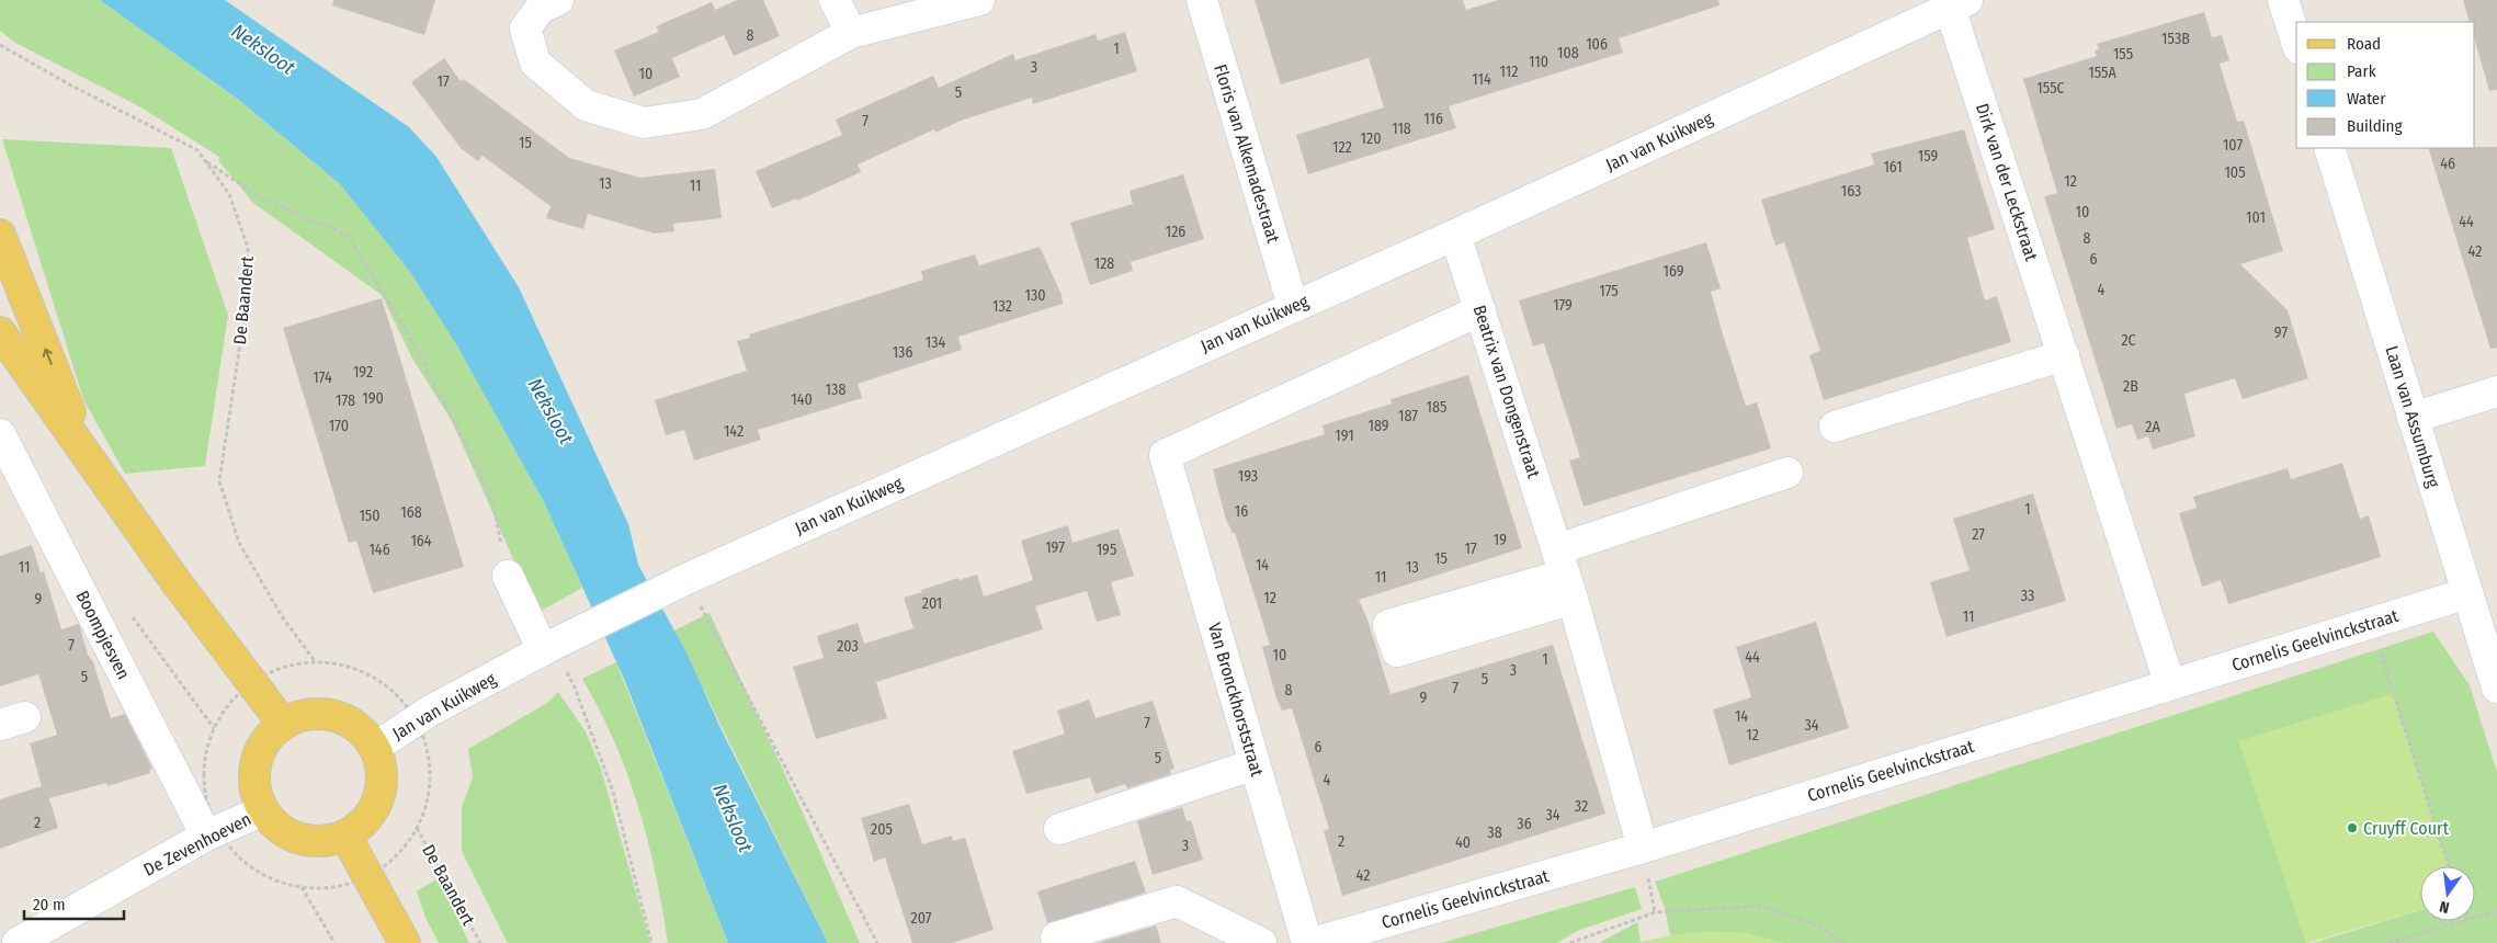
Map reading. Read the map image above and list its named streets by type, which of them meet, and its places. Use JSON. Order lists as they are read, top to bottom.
{
  "streets": {
    "street": [
      "Jan van Kuikweg",
      "Floris van Alkemadestraat",
      "Dirk van der Leckstraat",
      "Beatrix van Dongenstraat",
      "Laan van Assumburg",
      "Boompjesven",
      "Cornelis Geelvinckstraat",
      "Van Bronckhorststraat",
      "De Zevenhoeven"
    ],
    "path": ["De Baandert"]
  },
  "crossings": [
    ["Jan van Kuikweg", "Floris van Alkemadestraat"],
    ["Jan van Kuikweg", "Dirk van der Leckstraat"],
    ["Jan van Kuikweg", "Beatrix van Dongenstraat"],
    ["Jan van Kuikweg", "De Zevenhoeven"],
    ["Dirk van der Leckstraat", "Cornelis Geelvinckstraat"],
    ["Beatrix van Dongenstraat", "Cornelis Geelvinckstraat"],
    ["Beatrix van Dongenstraat", "Van Bronckhorststraat"],
    ["Laan van Assumburg", "Cornelis Geelvinckstraat"],
    ["Boompjesven", "De Zevenhoeven"]
  ],
  "water": ["Neksloot"],
  "places": ["Cruyff Court"],
  "house_numbers": [
    "8",
    "153B",
    "106",
    "1",
    "108",
    "155",
    "110",
    "3",
    "112",
    "155A",
    "10",
    "114",
    "17",
    "155C",
    "5",
    "116",
    "7",
    "118",
    "120",
    "15",
    "107",
    "122",
    "159",
    "46",
    "161",
    "105",
    "12",
    "13",
    "11",
    "163",
    "10",
    "101",
    "44",
    "126",
    "8",
    "42",
    "6",
    "128",
    "169",
    "4",
    "175",
    "130",
    "179",
    "132",
    "97",
    "2C",
    "134",
    "136",
    "192",
    "174",
    "2B",
    "138",
    "190",
    "140",
    "178",
    "185",
    "187",
    "170",
    "189",
    "2A",
    "142",
    "191",
    "193",
    "1",
    "16",
    "168",
    "150",
    "27",
    "19",
    "164",
    "197",
    "17",
    "146",
    "195",
    "15",
    "14",
    "11",
    "13",
    "11",
    "33",
    "12",
    "9",
    "201",
    "11",
    "7",
    "203",
    "10",
    "44",
    "1",
    "3",
    "5",
    "5",
    "7",
    "8",
    "9",
    "14",
    "7",
    "34",
    "12",
    "6",
    "5",
    "4",
    "32",
    "34",
    "2",
    "36",
    "205",
    "38",
    "2",
    "40",
    "3",
    "42",
    "207"
  ],
  "legend": [
    "Road",
    "Park",
    "Water",
    "Building"
  ],
  "scale_bar": "20 m",
  "north": "bottom"
}
